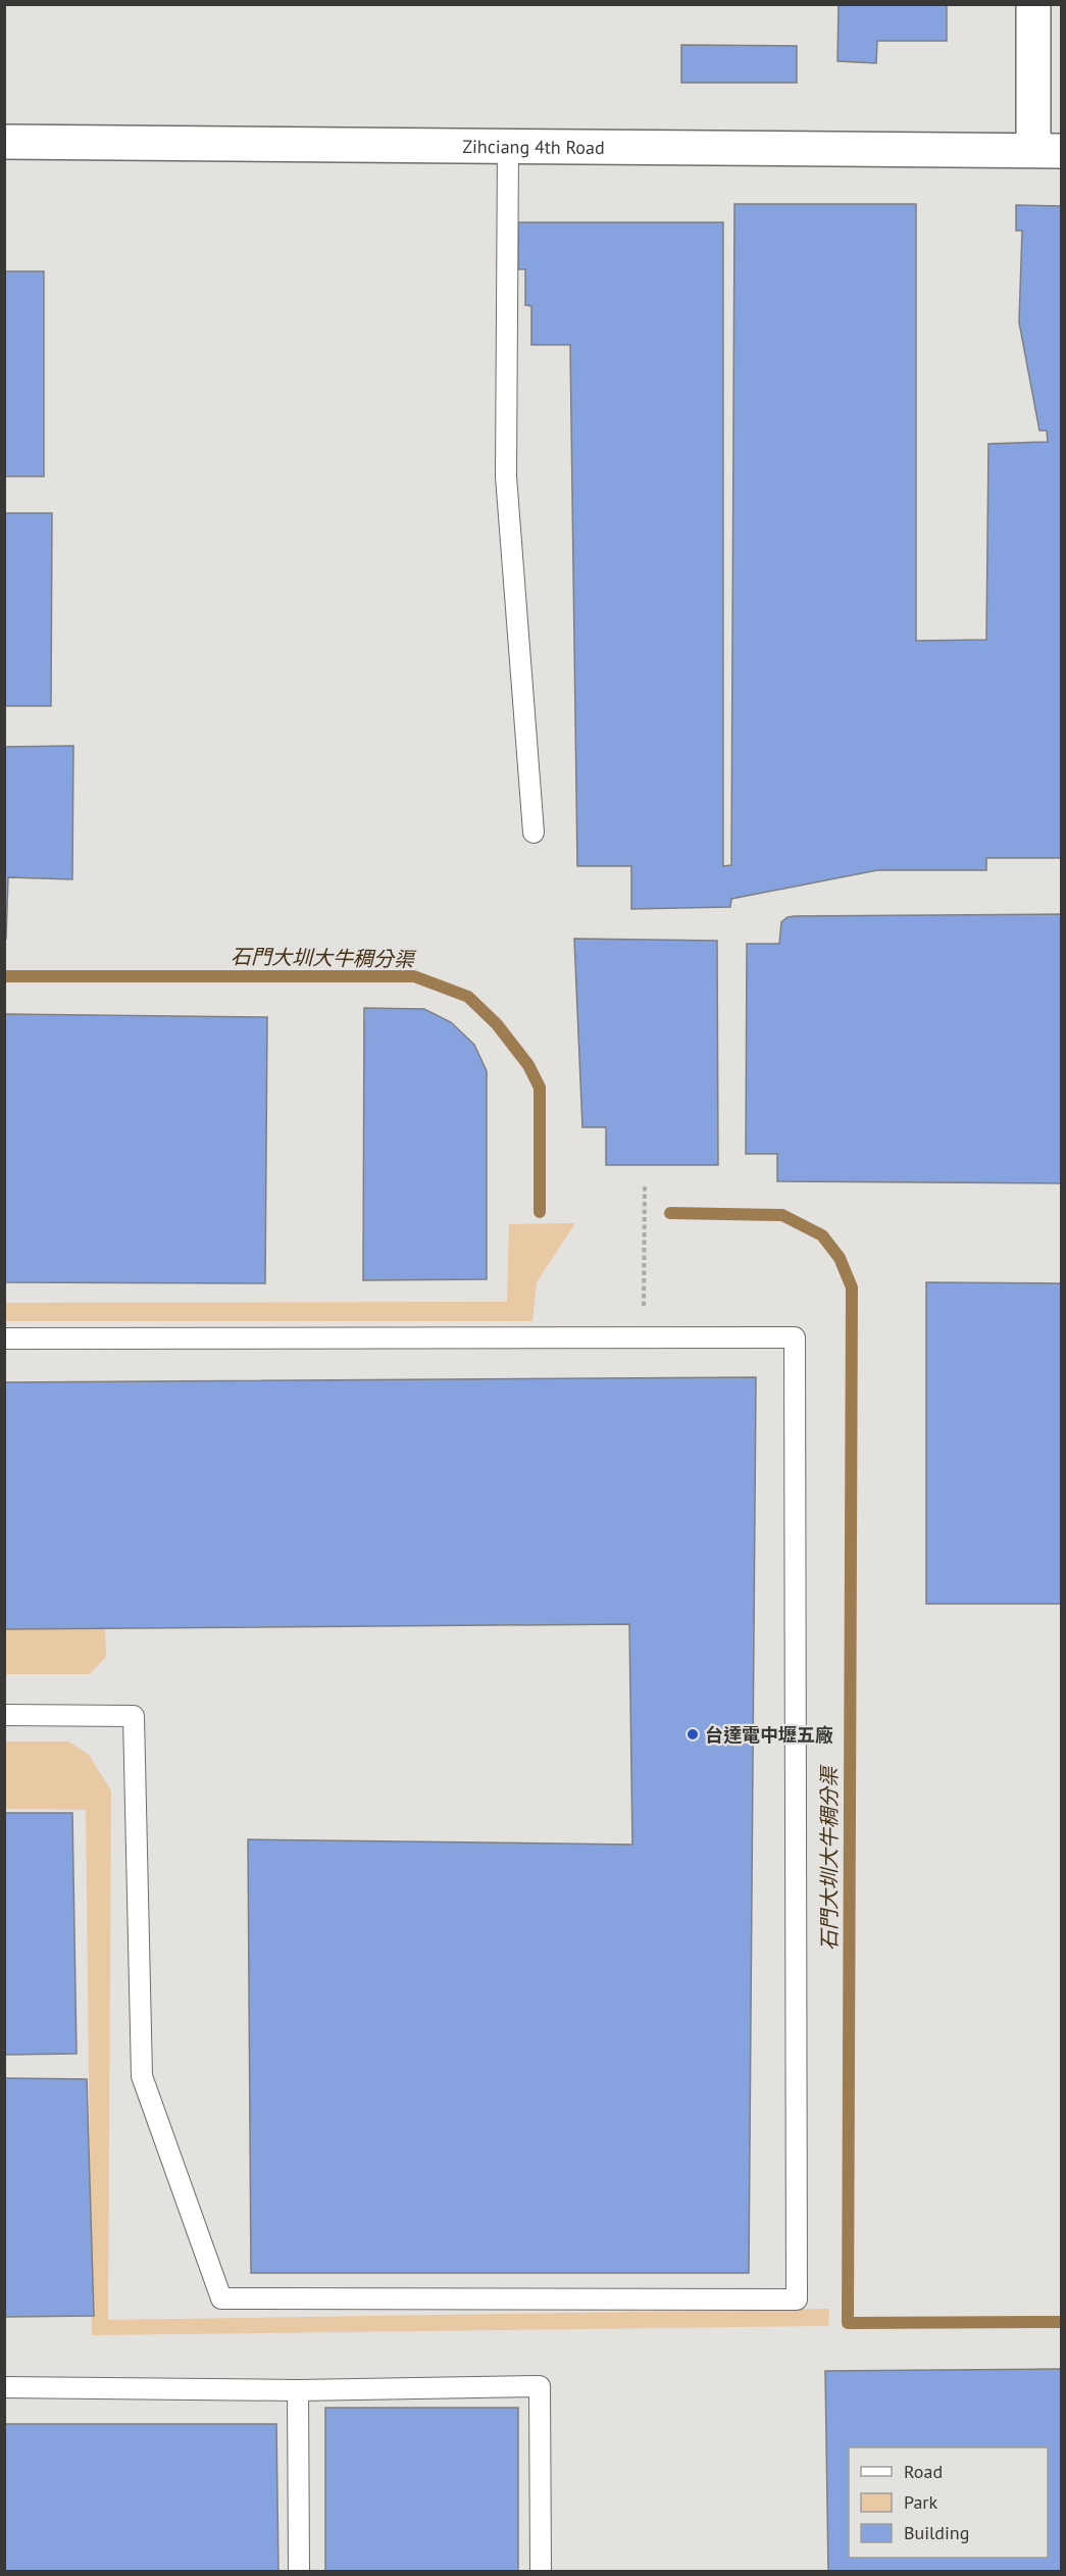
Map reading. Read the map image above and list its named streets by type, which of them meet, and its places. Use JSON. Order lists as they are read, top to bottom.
{
  "streets": {
    "street": ["Zihciang 4th Road"]
  },
  "water": ["石門大圳大牛稠分渠"],
  "places": ["台達電中壢五廠"],
  "legend": ["Road", "Park", "Building"]
}
